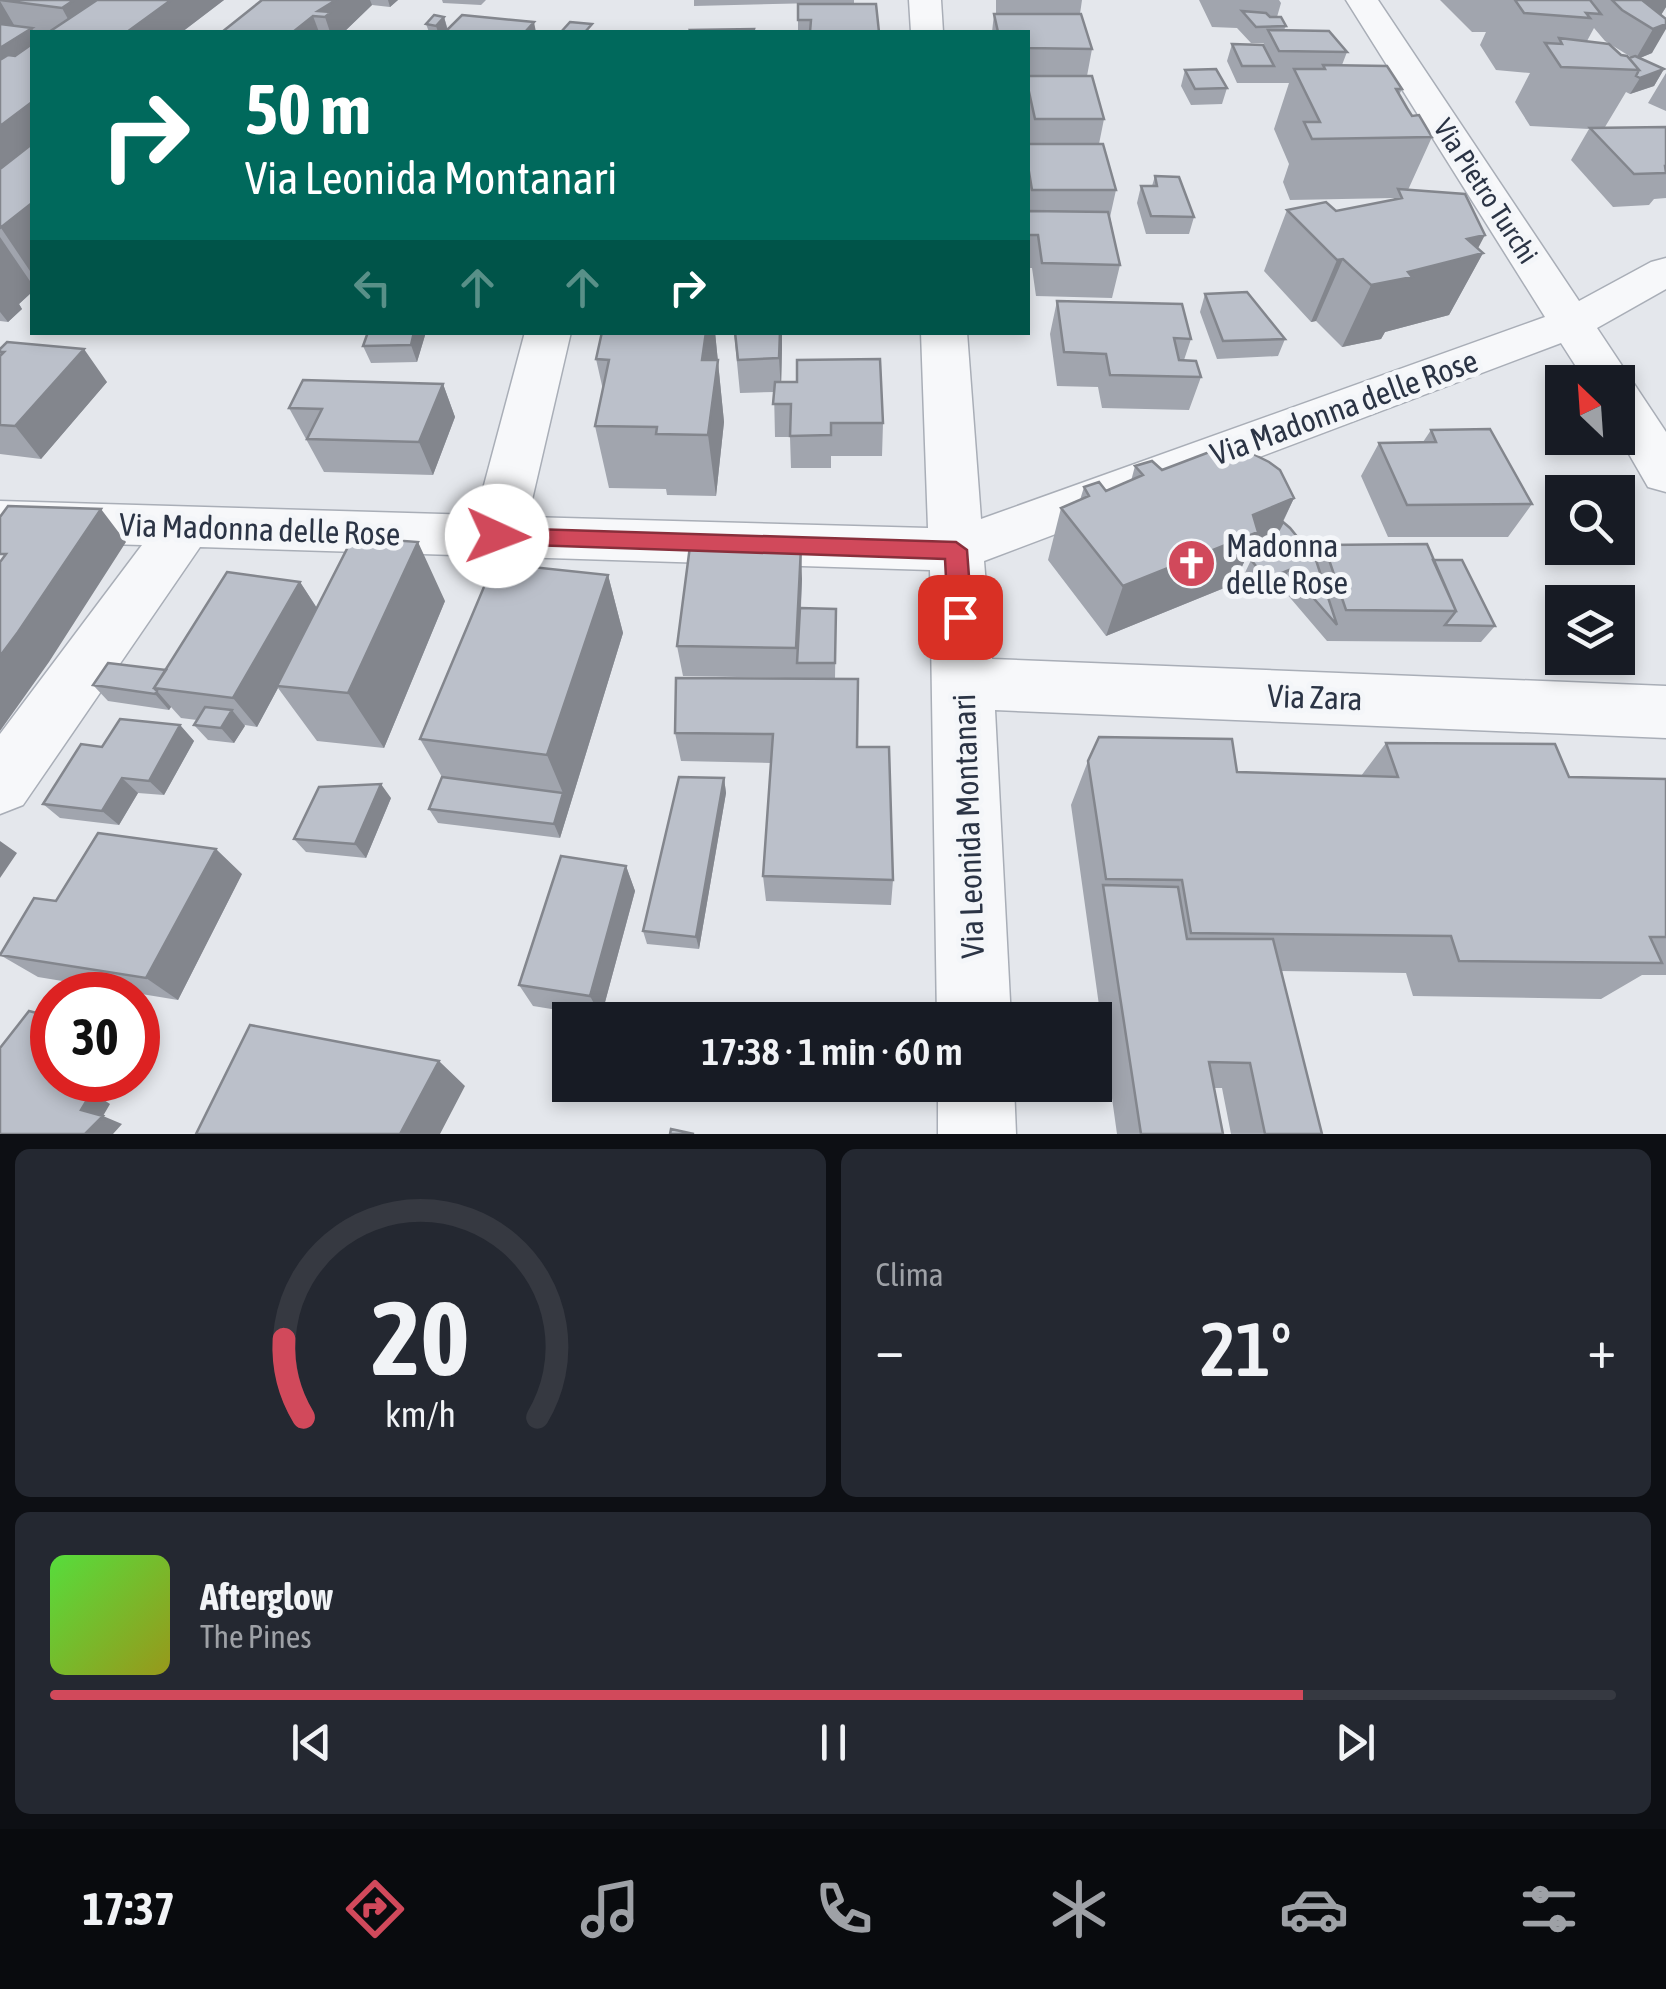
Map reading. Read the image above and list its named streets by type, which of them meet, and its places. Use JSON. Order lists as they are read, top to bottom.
{
  "streets": {
    "street": [
      "Via Pietro Turchi",
      "Via Madonna delle Rose",
      "Via Zara",
      "Via Leonida Montanari"
    ]
  },
  "crossings": [
    ["Via Pietro Turchi", "Via Madonna delle Rose"],
    ["Via Madonna delle Rose", "Via Leonida Montanari"],
    ["Via Zara", "Via Leonida Montanari"]
  ],
  "places": {
    "church": ["Madonna delle Rose"]
  },
  "north": "top left",
  "page": {
    "turn": ["50 m", "Via Leonida Montanari"],
    "limit": "30",
    "trip": "17:38 · 1 min · 60 m",
    "tile": "Clima",
    "heat": ["−", "21°", "+"],
    "song": ["Afterglow", "The Pines"],
    "tabs": "17:37",
    "gauge": ["20", "km/h"]
  }
}
